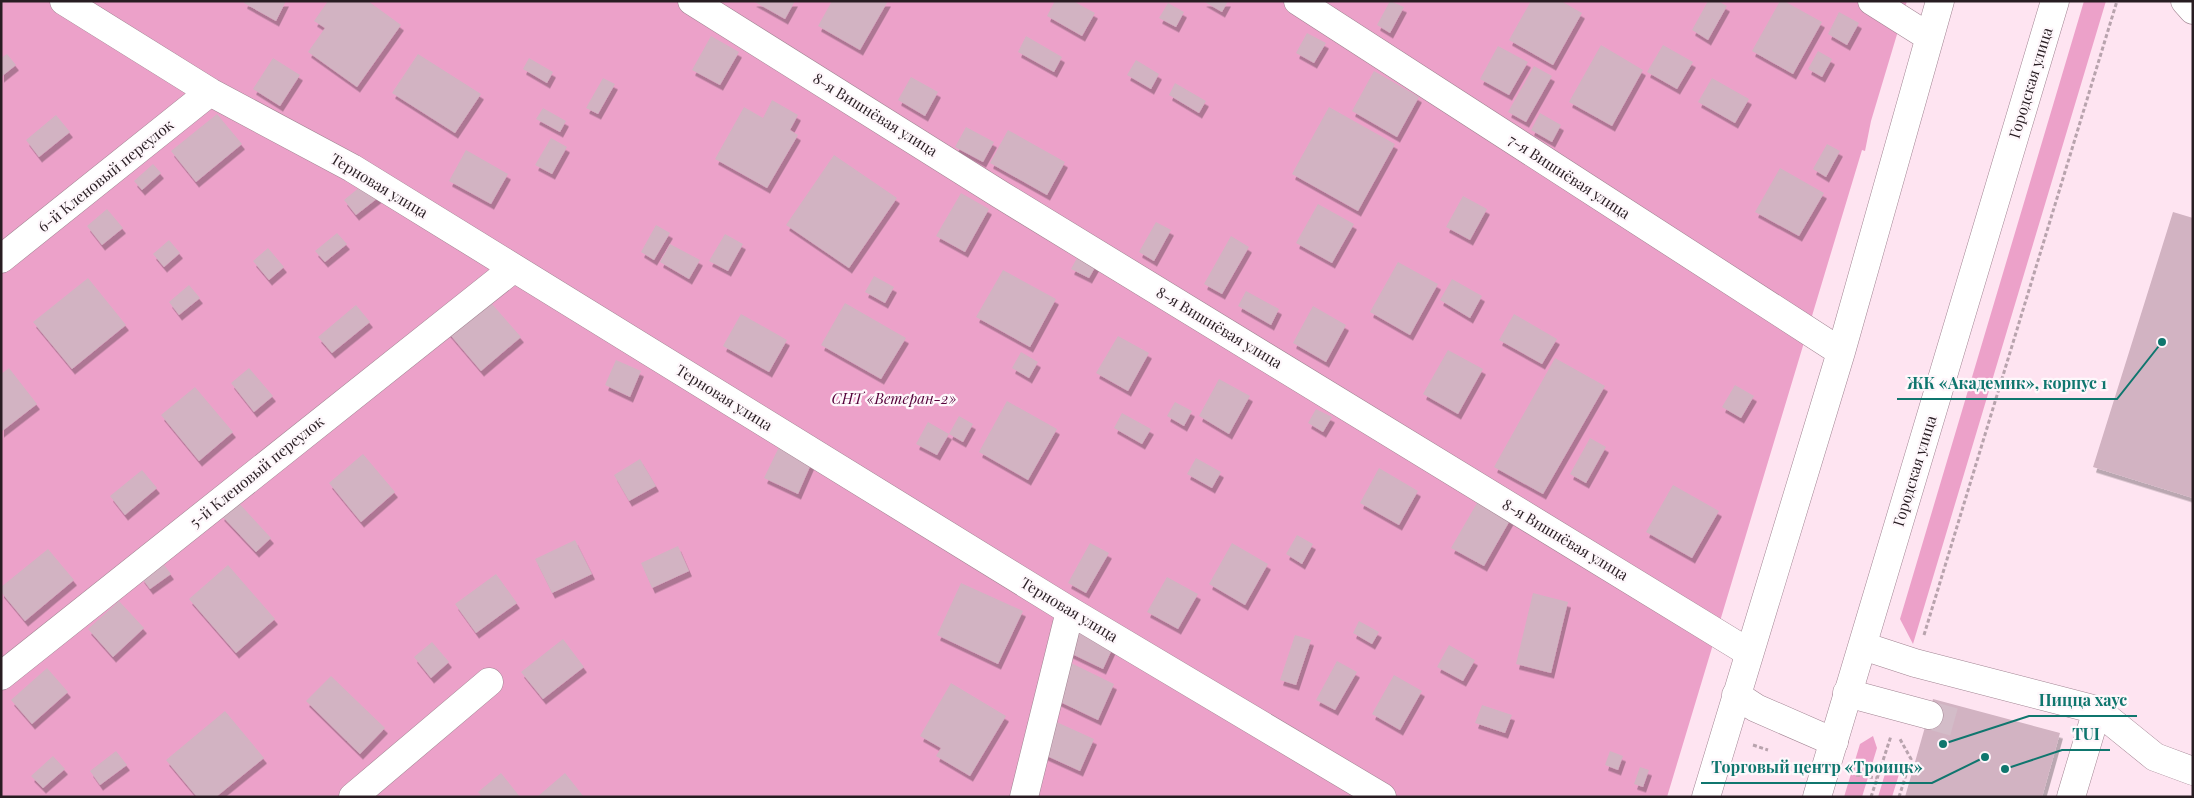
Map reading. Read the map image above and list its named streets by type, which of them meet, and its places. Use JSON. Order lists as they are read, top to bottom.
{
  "streets": {
    "street": [
      "Городская улица",
      "8-я Вишнёвая улица",
      "6-й Кленовый переулок",
      "7-я Вишнёвая улица",
      "Терновая улица",
      "5-й Кленовый переулок"
    ]
  },
  "crossings": [
    ["6-й Кленовый переулок", "Терновая улица"],
    ["Терновая улица", "5-й Кленовый переулок"]
  ],
  "parks": ["СНТ «Ветеран-2»"],
  "places": [
    "ЖК «Академик», корпус 1",
    "Пицца хаус",
    "Торговый центр «Троицк»",
    "TUI"
  ]
}
